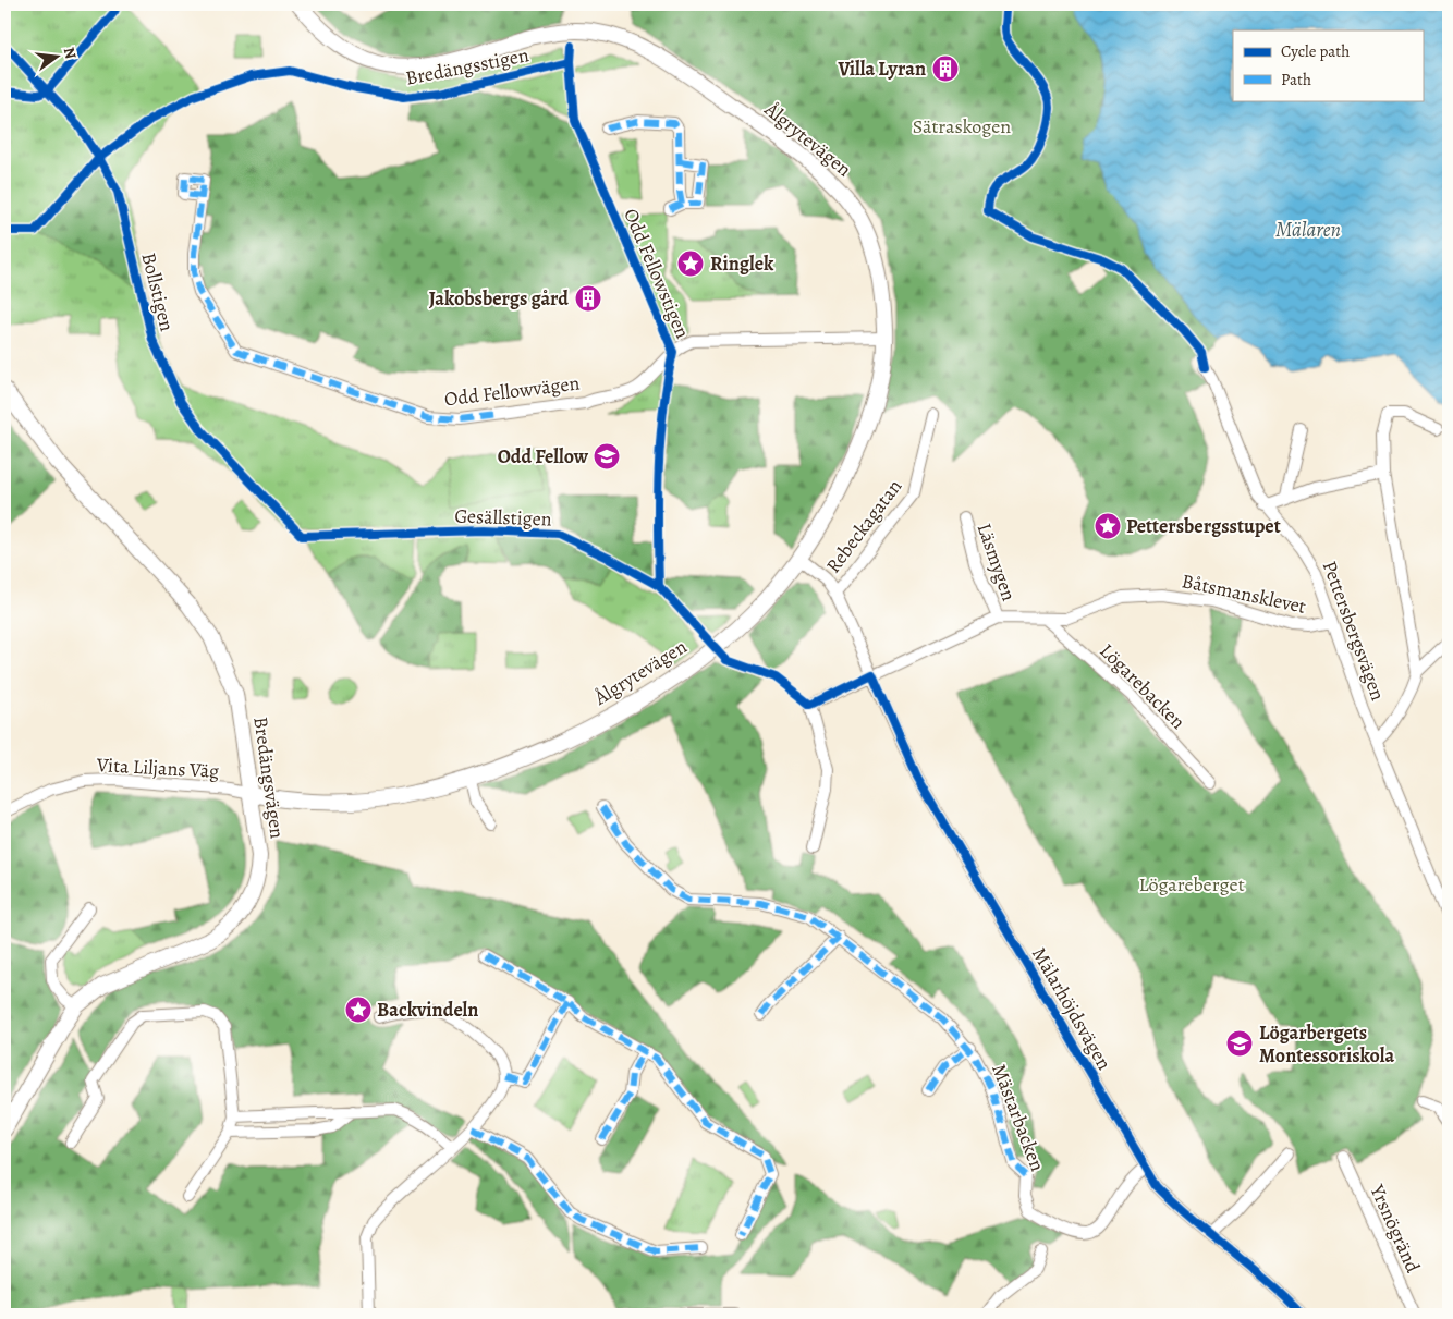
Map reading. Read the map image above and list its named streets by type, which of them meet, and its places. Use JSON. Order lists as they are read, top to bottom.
{
  "streets": {
    "street": [
      "Ålgrytevägen",
      "Odd Fellowvägen",
      "Rebeckagatan",
      "Läsmygen",
      "Båtsmansklevet",
      "Pettersbergsvägen",
      "Lögarebacken",
      "Vita Liljans Väg",
      "Bredängsvägen",
      "Mälarhöjdsvägen",
      "Mästarbacken",
      "Yrsnögränd"
    ],
    "cycle path": ["Bredängsstigen", "Odd Fellowstigen", "Bollstigen"]
  },
  "crossings": [
    ["Ålgrytevägen", "Odd Fellowvägen"],
    ["Ålgrytevägen", "Vita Liljans Väg"],
    ["Ålgrytevägen", "Bredängsvägen"],
    ["Ålgrytevägen", "Mälarhöjdsvägen"],
    ["Rebeckagatan", "Mälarhöjdsvägen"],
    ["Läsmygen", "Båtsmansklevet"],
    ["Båtsmansklevet", "Pettersbergsvägen"],
    ["Båtsmansklevet", "Lögarebacken"],
    ["Båtsmansklevet", "Mälarhöjdsvägen"],
    ["Vita Liljans Väg", "Bredängsvägen"],
    ["Mälarhöjdsvägen", "Mästarbacken"]
  ],
  "water": ["Mälaren"],
  "parks": ["Sätraskogen", "Lögareberget"],
  "places": {
    "building": ["Villa Lyran", "Jakobsbergs gård"],
    "place": ["Ringlek", "Pettersbergsstupet", "Backvindeln"],
    "school or university": ["Odd Fellow", "Lögarbergets Montessoriskola"]
  },
  "legend": ["Cycle path", "Path"],
  "north": "right"
}
